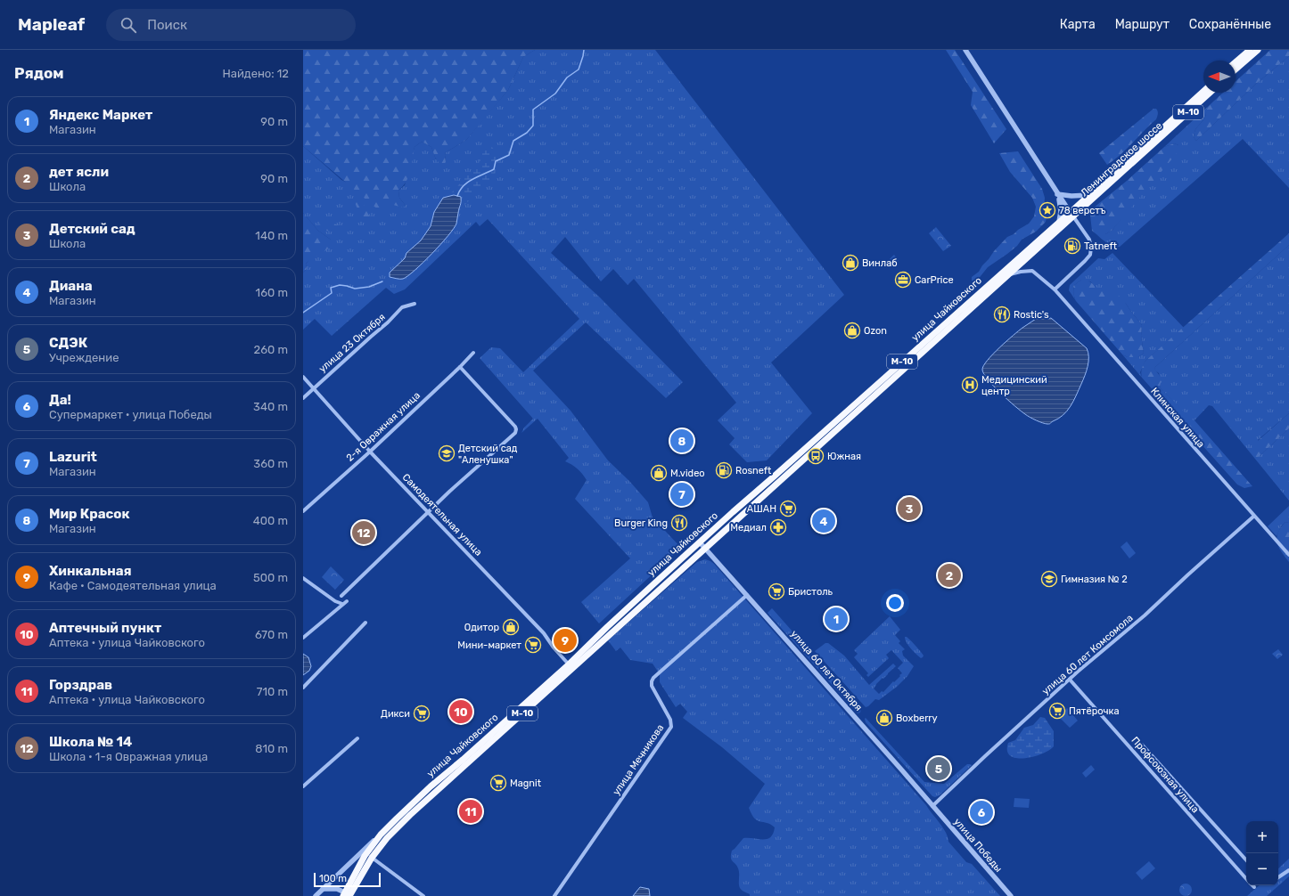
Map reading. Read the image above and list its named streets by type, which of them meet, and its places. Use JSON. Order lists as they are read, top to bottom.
{
  "streets": {
    "highway": ["М-10", "Ленинградское шоссе", "улица Чайковского"],
    "street": [
      "улица 23 Октября",
      "Клинская улица",
      "2-я Овражная улица",
      "Самодеятельная улица",
      "улица 60 лет Комсомола",
      "улица 60 лет Октября",
      "улица Мечникова",
      "Профсоюзная улица",
      "улица Победы"
    ]
  },
  "crossings": [
    ["М-10", "улица Чайковского"],
    ["Ленинградское шоссе", "улица Чайковского"],
    ["улица Чайковского", "Клинская улица"],
    ["улица Чайковского", "Самодеятельная улица"],
    ["улица Чайковского", "улица 60 лет Октября"],
    ["улица 23 Октября", "Самодеятельная улица"],
    ["Клинская улица", "улица 60 лет Комсомола"],
    ["2-я Овражная улица", "Самодеятельная улица"],
    ["улица 60 лет Комсомола", "улица 60 лет Октября"],
    ["улица 60 лет Комсомола", "Профсоюзная улица"],
    ["улица 60 лет Комсомола", "улица Победы"],
    ["улица 60 лет Октября", "улица Мечникова"],
    ["улица 60 лет Октября", "улица Победы"]
  ],
  "places": {
    "place": ["78 верстъ"],
    "fuel station": ["Tatneft", "Rosneft"],
    "shop": [
      "Винлаб",
      "Ozon",
      "M.video",
      "Одитор",
      "Boxberry"
    ],
    "office": ["CarPrice"],
    "restaurant": ["Rostic's", "Burger King"],
    "hospital": ["Медицинский центр"],
    "school or university": ["Детский сад \"Аленушка\"", "Гимназия № 2"],
    "bus stop": ["Южная"],
    "supermarket": [
      "AШАН",
      "Бристоль",
      "Мини-маркет",
      "Пятёрочка",
      "Дикси",
      "Magnit"
    ],
    "pharmacy": ["Медиал"]
  },
  "scale_bar": "100 m",
  "north": "left",
  "page": {
    "header": "Mapleaf",
    "search": "Поиск",
    "nav": ["Карта", "Маршрут", "Сохранённые"],
    "heading": ["Рядом", "Найдено: 12"],
    "list": [
      {
        "mark": "1",
        "name": "Яндекс Маркет",
        "note": "Магазин",
        "value": "90 m"
      },
      {
        "mark": "2",
        "name": "дет ясли",
        "note": "Школа",
        "value": "90 m"
      },
      {
        "mark": "3",
        "name": "Детский сад",
        "note": "Школа",
        "value": "140 m"
      },
      {
        "mark": "4",
        "name": "Диана",
        "note": "Магазин",
        "value": "160 m"
      },
      {
        "mark": "5",
        "name": "СДЭК",
        "note": "Учреждение",
        "value": "260 m"
      },
      {
        "mark": "6",
        "name": "Да!",
        "note": "Супермаркет · улица Победы",
        "value": "340 m"
      },
      {
        "mark": "7",
        "name": "Lazurit",
        "note": "Магазин",
        "value": "360 m"
      },
      {
        "mark": "8",
        "name": "Мир Красок",
        "note": "Магазин",
        "value": "400 m"
      },
      {
        "mark": "9",
        "name": "Хинкальная",
        "note": "Кафе · Самодеятельная улица",
        "value": "500 m"
      },
      {
        "mark": "10",
        "name": "Аптечный пункт",
        "note": "Аптека · улица Чайковского",
        "value": "670 m"
      },
      {
        "mark": "11",
        "name": "Горздрав",
        "note": "Аптека · улица Чайковского",
        "value": "710 m"
      },
      {
        "mark": "12",
        "name": "Школа № 14",
        "note": "Школа · 1-я Овражная улица",
        "value": "810 m"
      }
    ],
    "pins": [
      "8",
      "7",
      "3",
      "4",
      "12",
      "2",
      "1",
      "9",
      "10",
      "5",
      "11",
      "6"
    ],
    "map_buttons": ["+", "−"],
    "scale": "100 m"
  }
}
